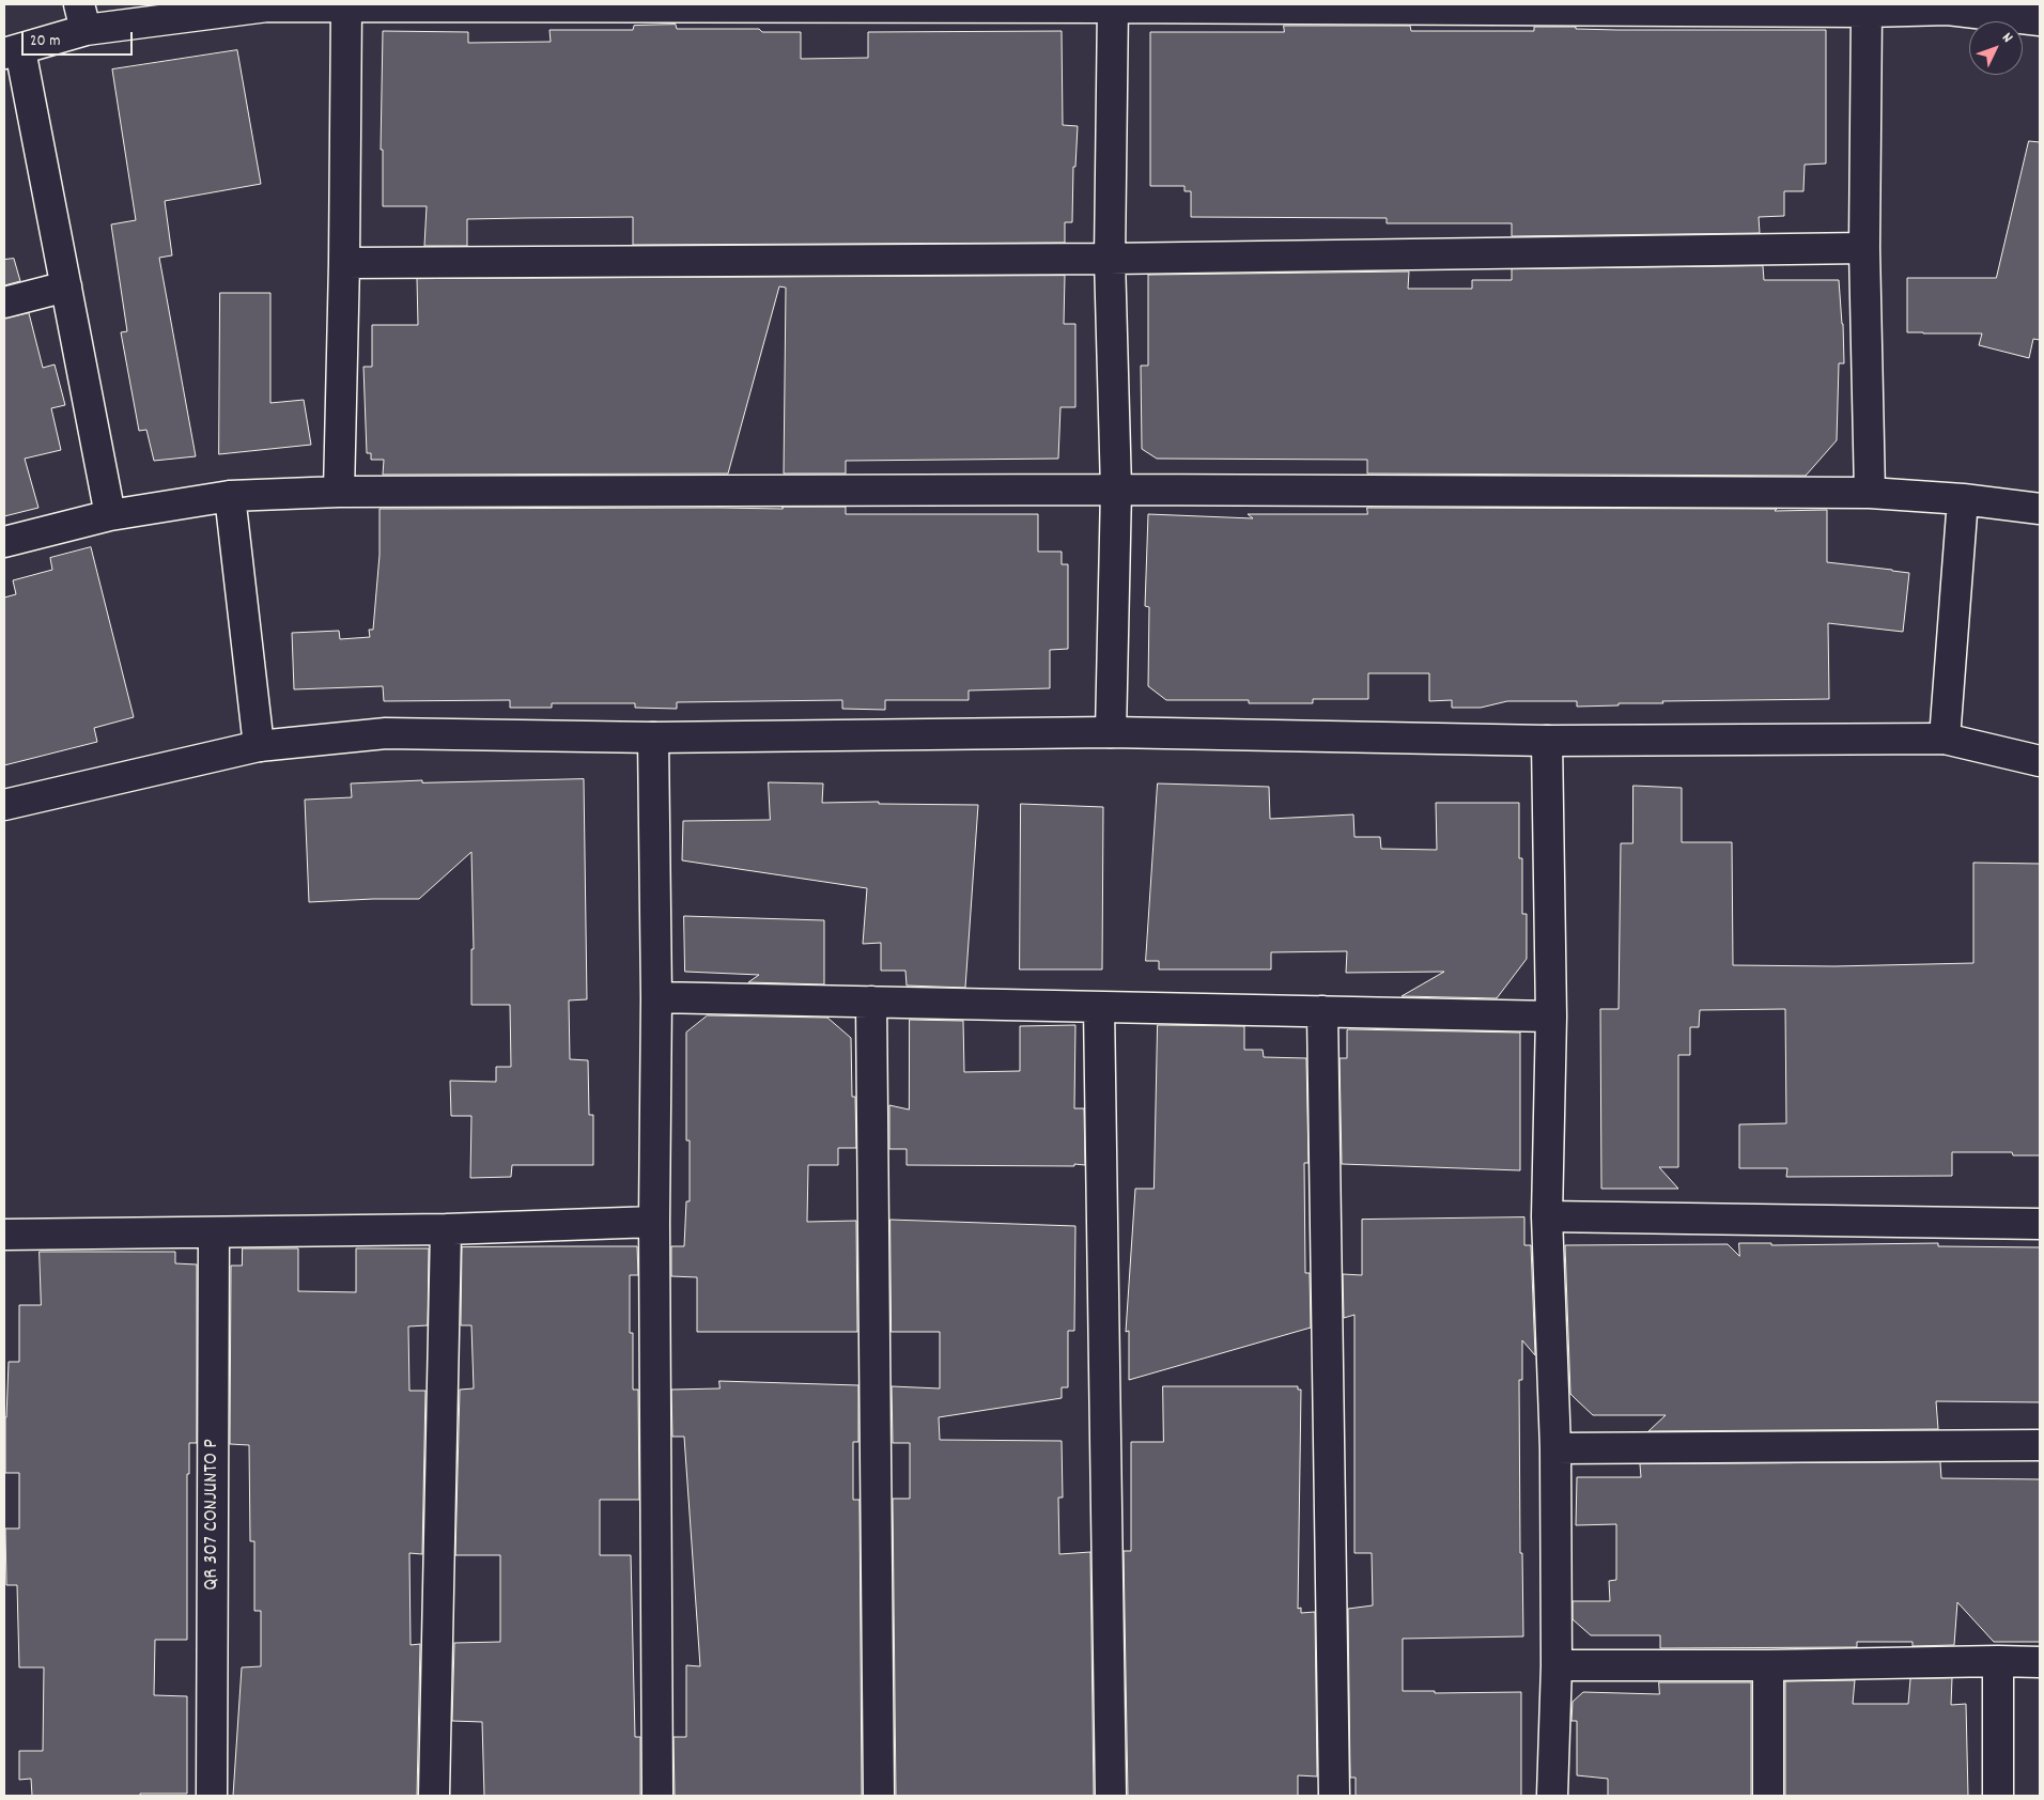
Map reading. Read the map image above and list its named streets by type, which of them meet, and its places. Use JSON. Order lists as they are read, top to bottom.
{
  "streets": {
    "street": ["QR 307 CONJUNTO P"]
  },
  "scale_bar": "20 m",
  "north": "top right"
}
